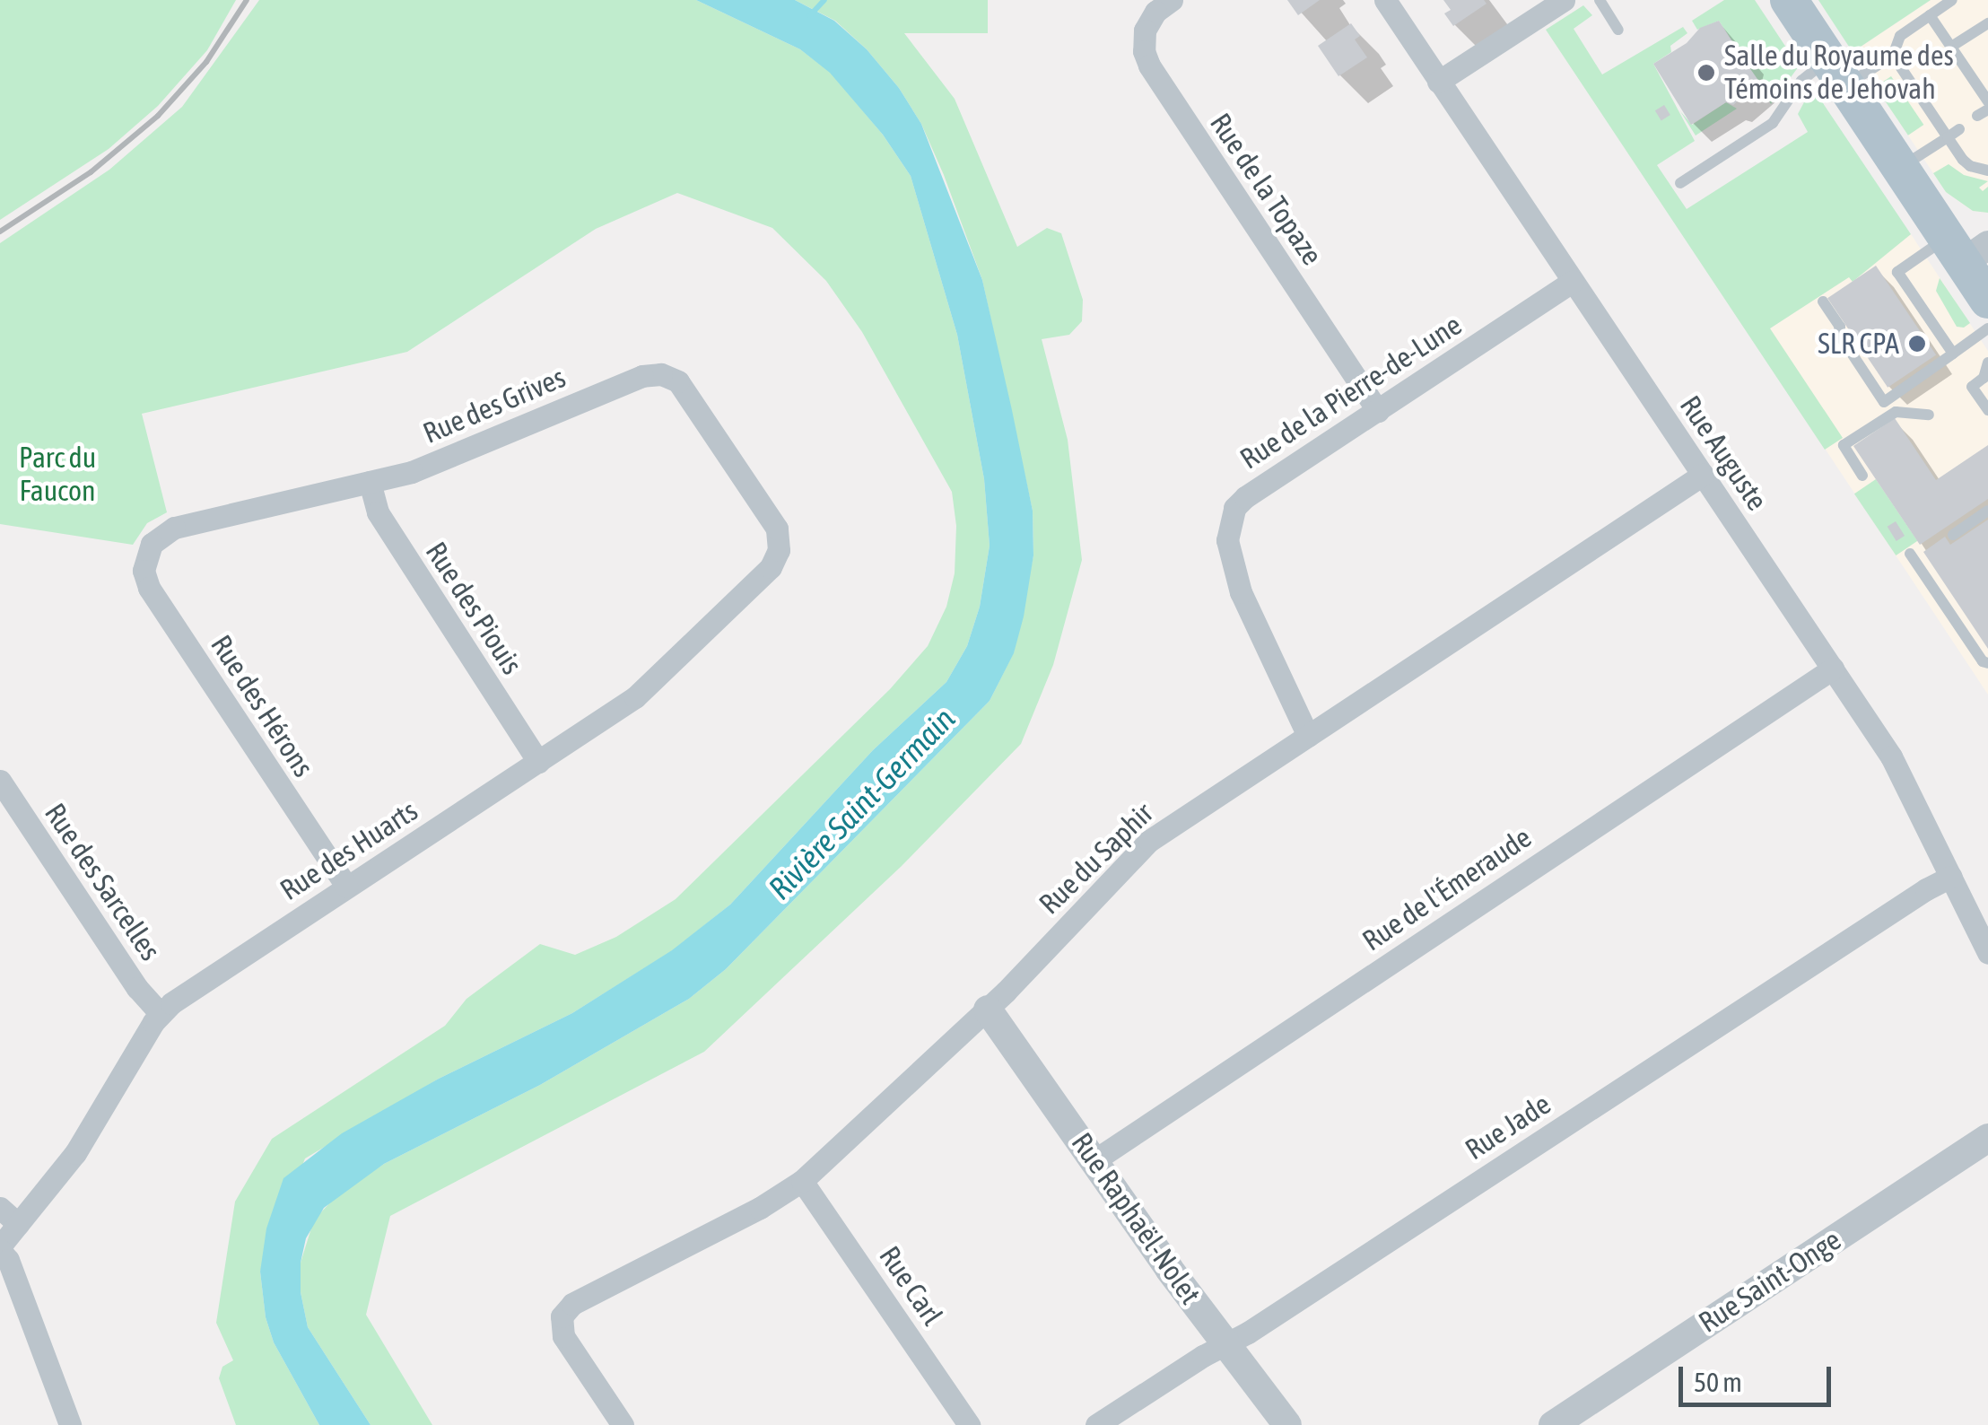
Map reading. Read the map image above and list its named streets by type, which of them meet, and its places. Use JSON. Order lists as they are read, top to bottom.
{
  "streets": {
    "street": [
      "Rue de la Topaze",
      "Rue de la Pierre-de-Lune",
      "Rue des Grives",
      "Rue Auguste",
      "Rue des Piouis",
      "Rue des Hérons",
      "Rue des Huarts",
      "Rue du Saphir",
      "Rue des Sarcelles",
      "Rue de l'Émeraude",
      "Rue Jade",
      "Rue Raphaël-Nolet",
      "Rue Saint-Onge",
      "Rue Carl"
    ]
  },
  "crossings": [
    ["Rue de la Topaze", "Rue de la Pierre-de-Lune"],
    ["Rue de la Pierre-de-Lune", "Rue Auguste"],
    ["Rue de la Pierre-de-Lune", "Rue du Saphir"],
    ["Rue des Grives", "Rue des Piouis"],
    ["Rue des Grives", "Rue des Hérons"],
    ["Rue des Grives", "Rue des Huarts"],
    ["Rue Auguste", "Rue du Saphir"],
    ["Rue Auguste", "Rue de l'Émeraude"],
    ["Rue Auguste", "Rue Jade"],
    ["Rue des Piouis", "Rue des Huarts"],
    ["Rue des Hérons", "Rue des Huarts"],
    ["Rue des Huarts", "Rue des Sarcelles"],
    ["Rue du Saphir", "Rue Raphaël-Nolet"],
    ["Rue du Saphir", "Rue Carl"],
    ["Rue de l'Émeraude", "Rue Raphaël-Nolet"],
    ["Rue Jade", "Rue Raphaël-Nolet"]
  ],
  "water": ["Rivière Saint-Germain"],
  "parks": ["Parc du Faucon"],
  "places": ["Salle du Royaume des Témoins de Jehovah", "SLR CPA"],
  "scale_bar": "50 m"
}
